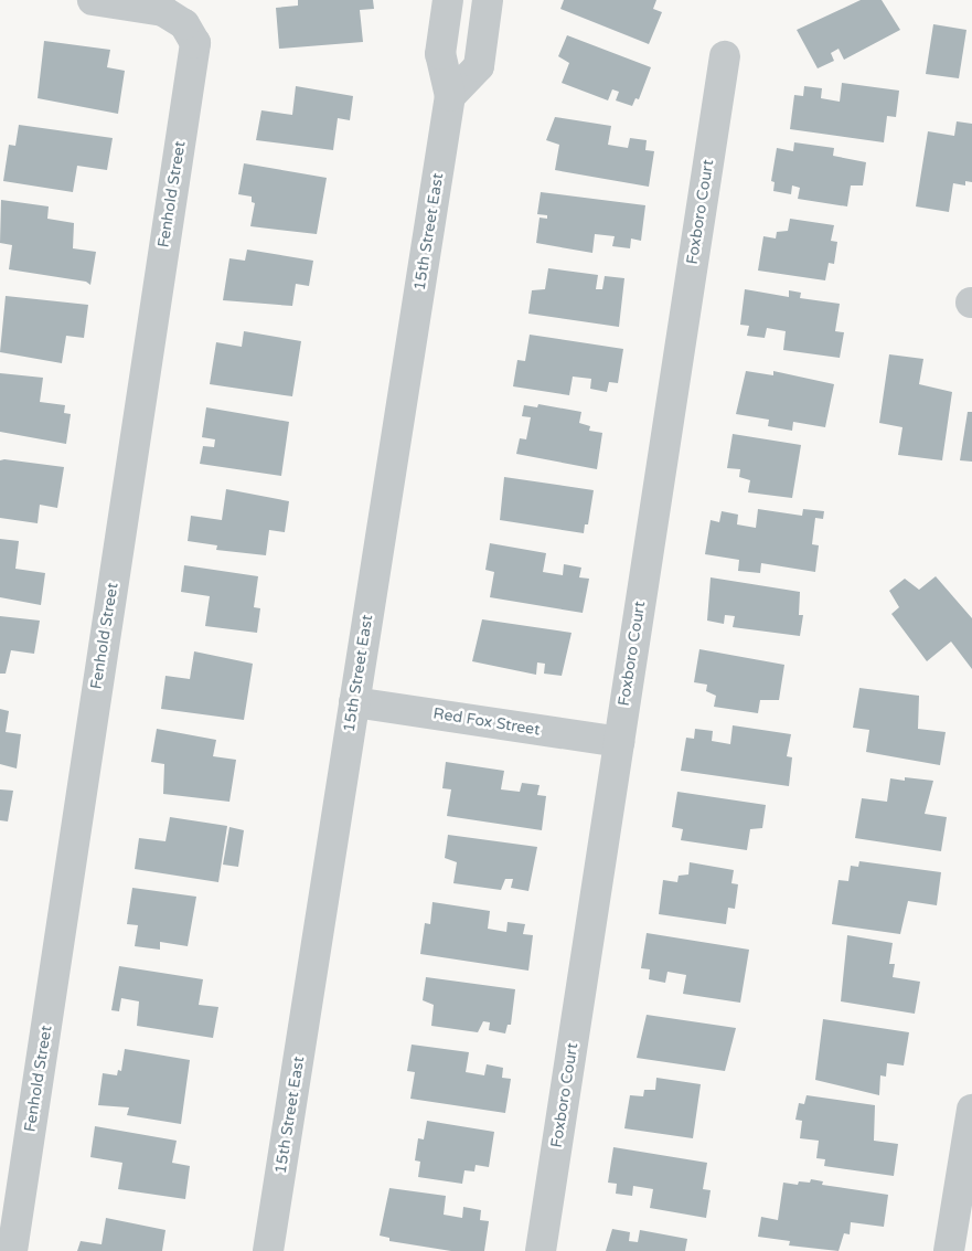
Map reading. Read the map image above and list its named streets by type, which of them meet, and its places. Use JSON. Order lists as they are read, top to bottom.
{
  "streets": {
    "street": [
      "Fenhold Street",
      "Foxboro Court",
      "15th Street East",
      "Red Fox Street"
    ]
  },
  "crossings": [
    ["Foxboro Court", "Red Fox Street"],
    ["15th Street East", "Red Fox Street"]
  ]
}
